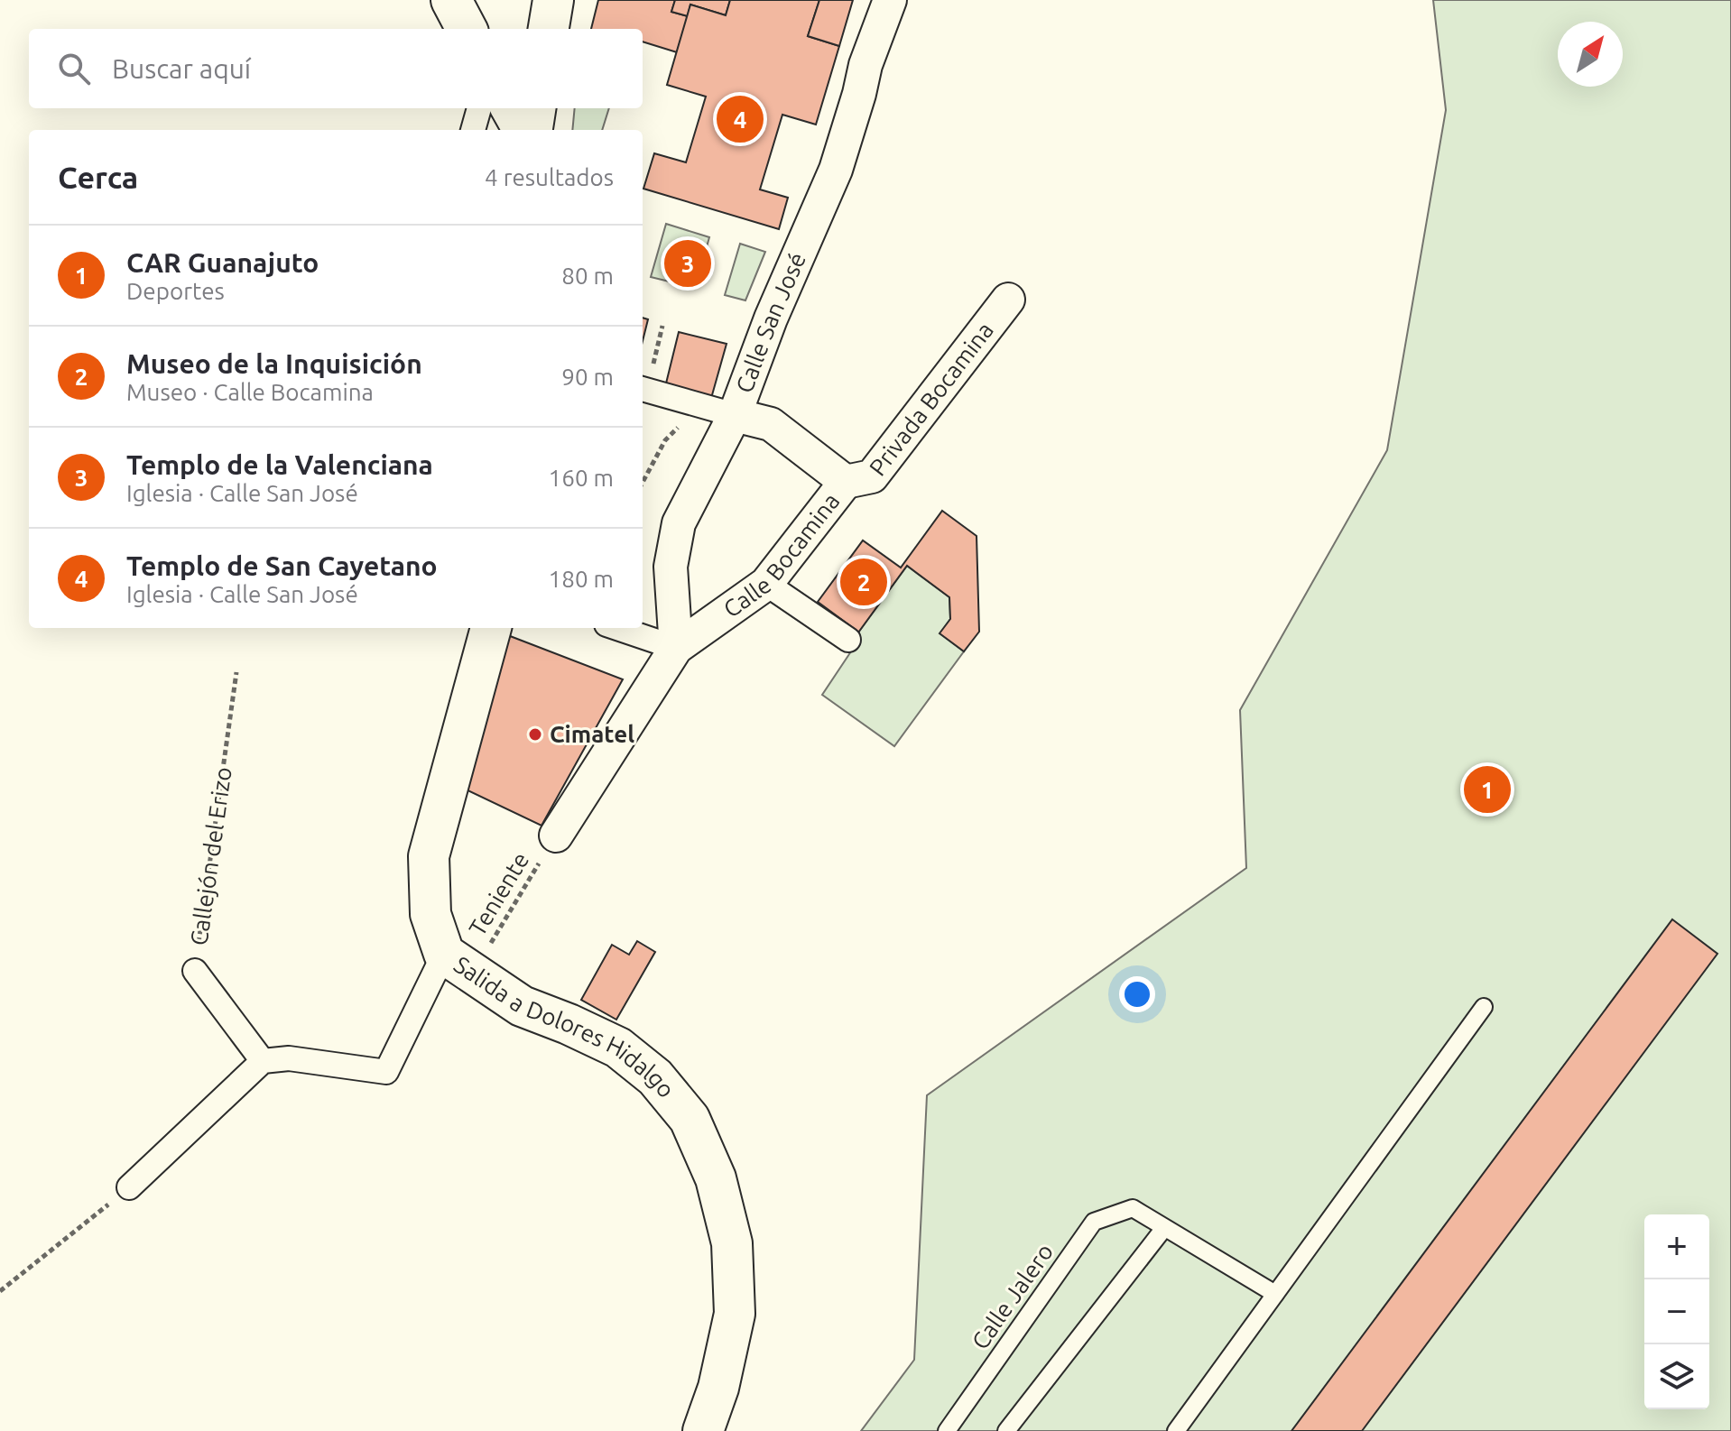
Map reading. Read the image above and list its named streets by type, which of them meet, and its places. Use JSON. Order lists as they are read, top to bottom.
{
  "streets": {
    "main road": ["Salida a Dolores Hidalgo"],
    "street": [
      "Calle San José",
      "Privada Bocamina",
      "Calle Bocamina",
      "Callejón del Erizo"
    ],
    "lane": ["Calle Jalero"],
    "path": ["Teniente"]
  },
  "crossings": [
    ["Calle San José", "Calle Bocamina"],
    ["Privada Bocamina", "Calle Bocamina"],
    ["Teniente", "Salida a Dolores Hidalgo"]
  ],
  "places": ["Cimatel"],
  "north": "top right",
  "page": {
    "search": "Buscar aquí",
    "pins": [
      "4",
      "3",
      "2",
      "1"
    ],
    "heading": ["Cerca", "4 resultados"],
    "list": [
      {
        "mark": "1",
        "name": "CAR Guanajuto",
        "note": "Deportes",
        "value": "80 m"
      },
      {
        "mark": "2",
        "name": "Museo de la Inquisición",
        "note": "Museo · Calle Bocamina",
        "value": "90 m"
      },
      {
        "mark": "3",
        "name": "Templo de la Valenciana",
        "note": "Iglesia · Calle San José",
        "value": "160 m"
      },
      {
        "mark": "4",
        "name": "Templo de San Cayetano",
        "note": "Iglesia · Calle San José",
        "value": "180 m"
      }
    ],
    "map_buttons": ["+", "−"]
  }
}
